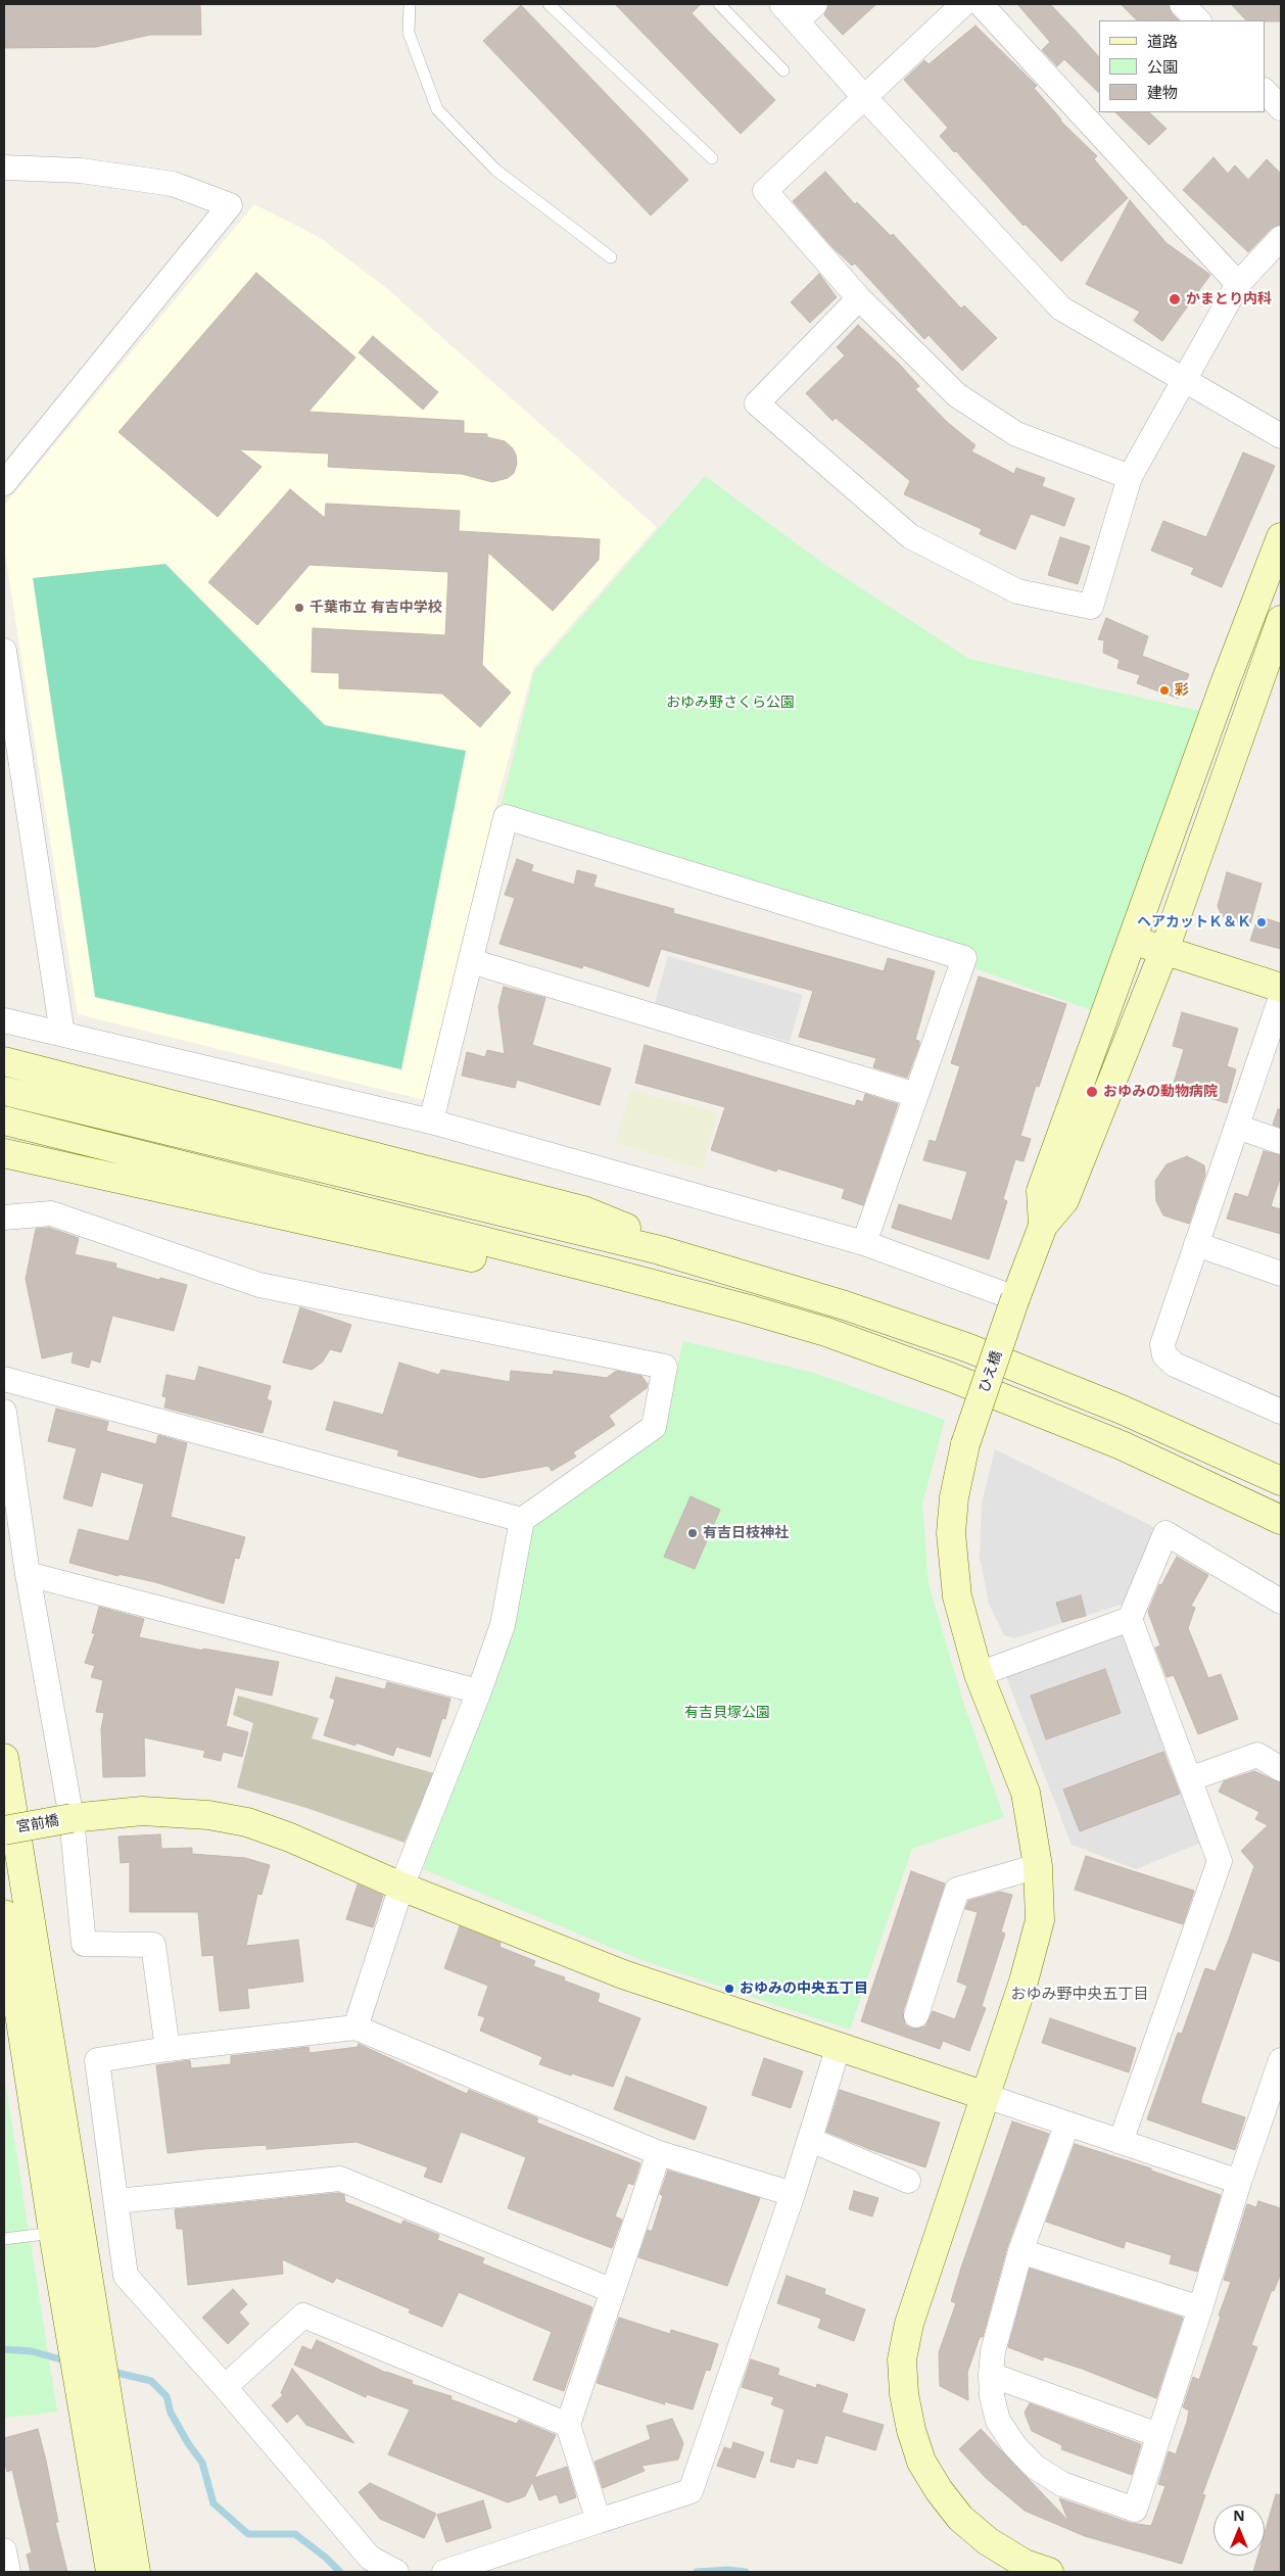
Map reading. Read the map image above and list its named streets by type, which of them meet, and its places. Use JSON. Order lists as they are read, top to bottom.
{
  "streets": {
    "street": ["ひえ橋", "宮前橋"]
  },
  "crossings": [
    ["ひえ橋", "宮前橋"]
  ],
  "districts": ["おゆみ野中央五丁目"],
  "parks": ["おゆみ野さくら公園", "有吉貝塚公園"],
  "places": [
    "かまとり内科",
    "千葉市立 有吉中学校",
    "彩",
    "ヘアカットＫ＆Ｋ",
    "おゆみの動物病院",
    "有吉日枝神社",
    "おゆみの中央五丁目"
  ],
  "legend": ["道路", "公園", "建物"],
  "north": "top"
}
